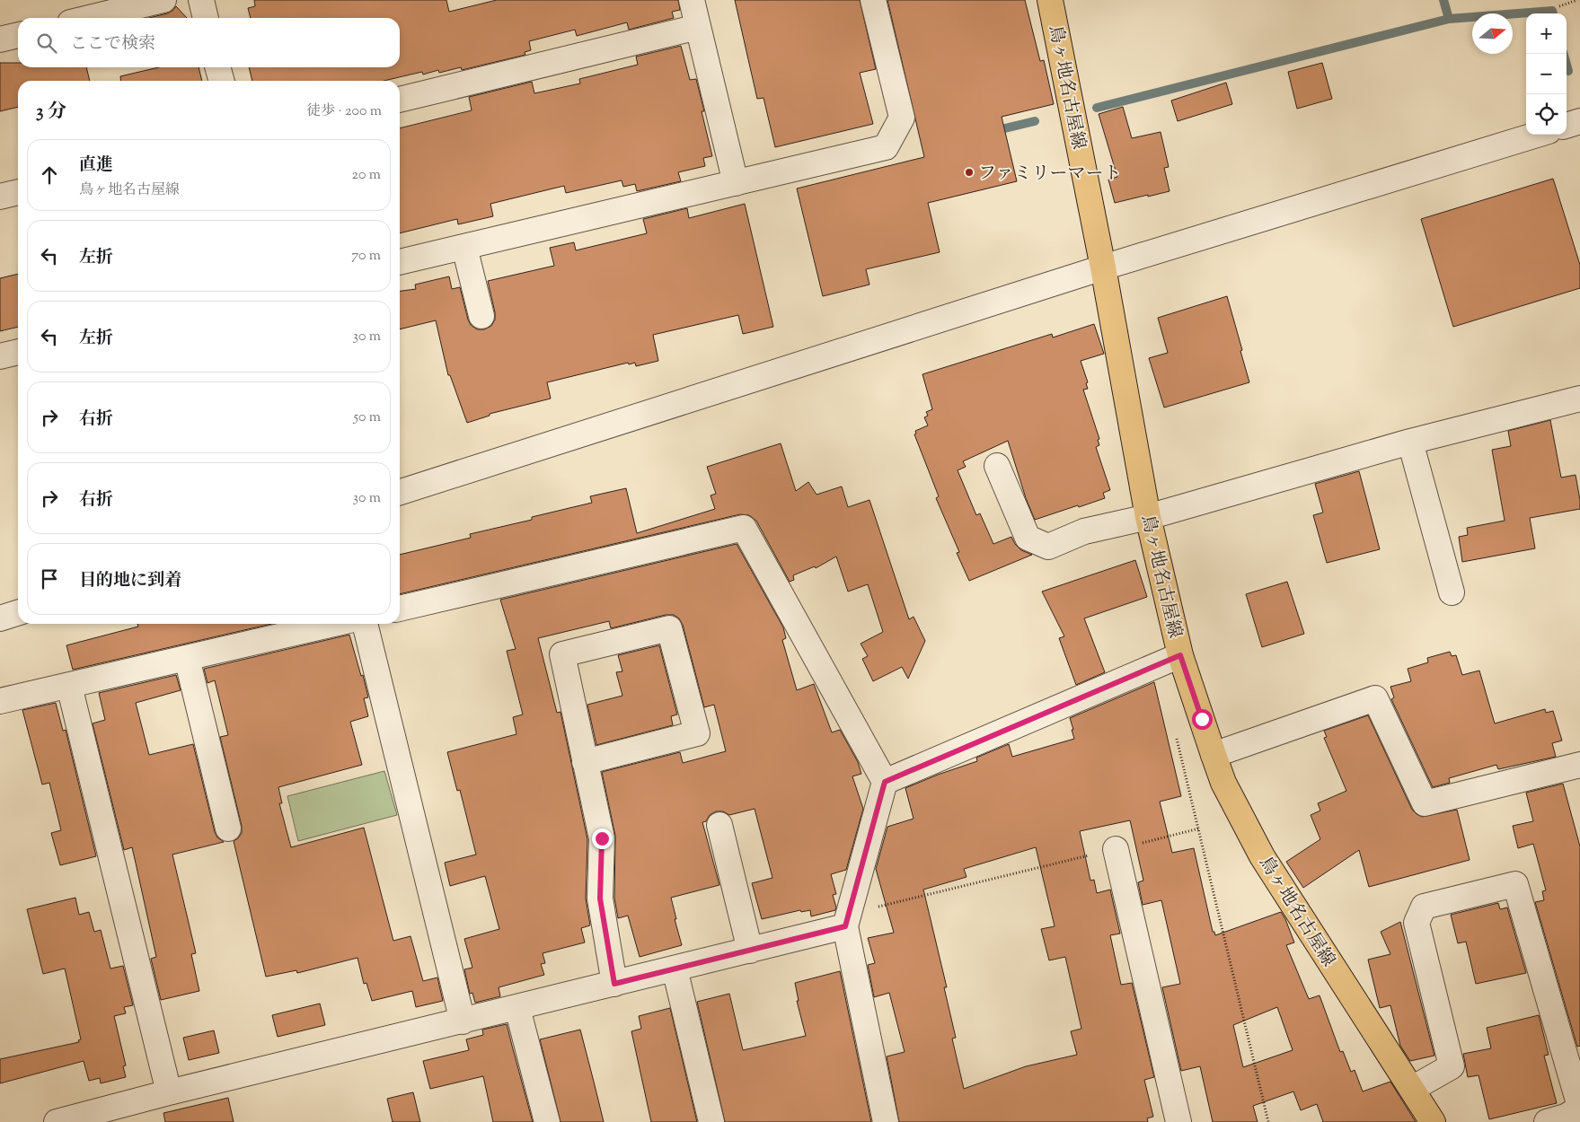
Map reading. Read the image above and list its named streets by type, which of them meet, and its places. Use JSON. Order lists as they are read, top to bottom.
{
  "streets": {
    "main road": ["鳥ヶ地名古屋線"]
  },
  "places": ["ファミリーマート"],
  "north": "right",
  "page": {
    "map_buttons": ["+", "−"],
    "search": "ここで検索",
    "heading": ["3 分", "徒歩 · 200 m"],
    "list": [
      ["直進", "鳥ヶ地名古屋線", "20 m"],
      ["左折", "70 m"],
      ["左折", "30 m"],
      ["右折", "50 m"],
      ["右折", "30 m"],
      "目的地に到着"
    ]
  }
}
